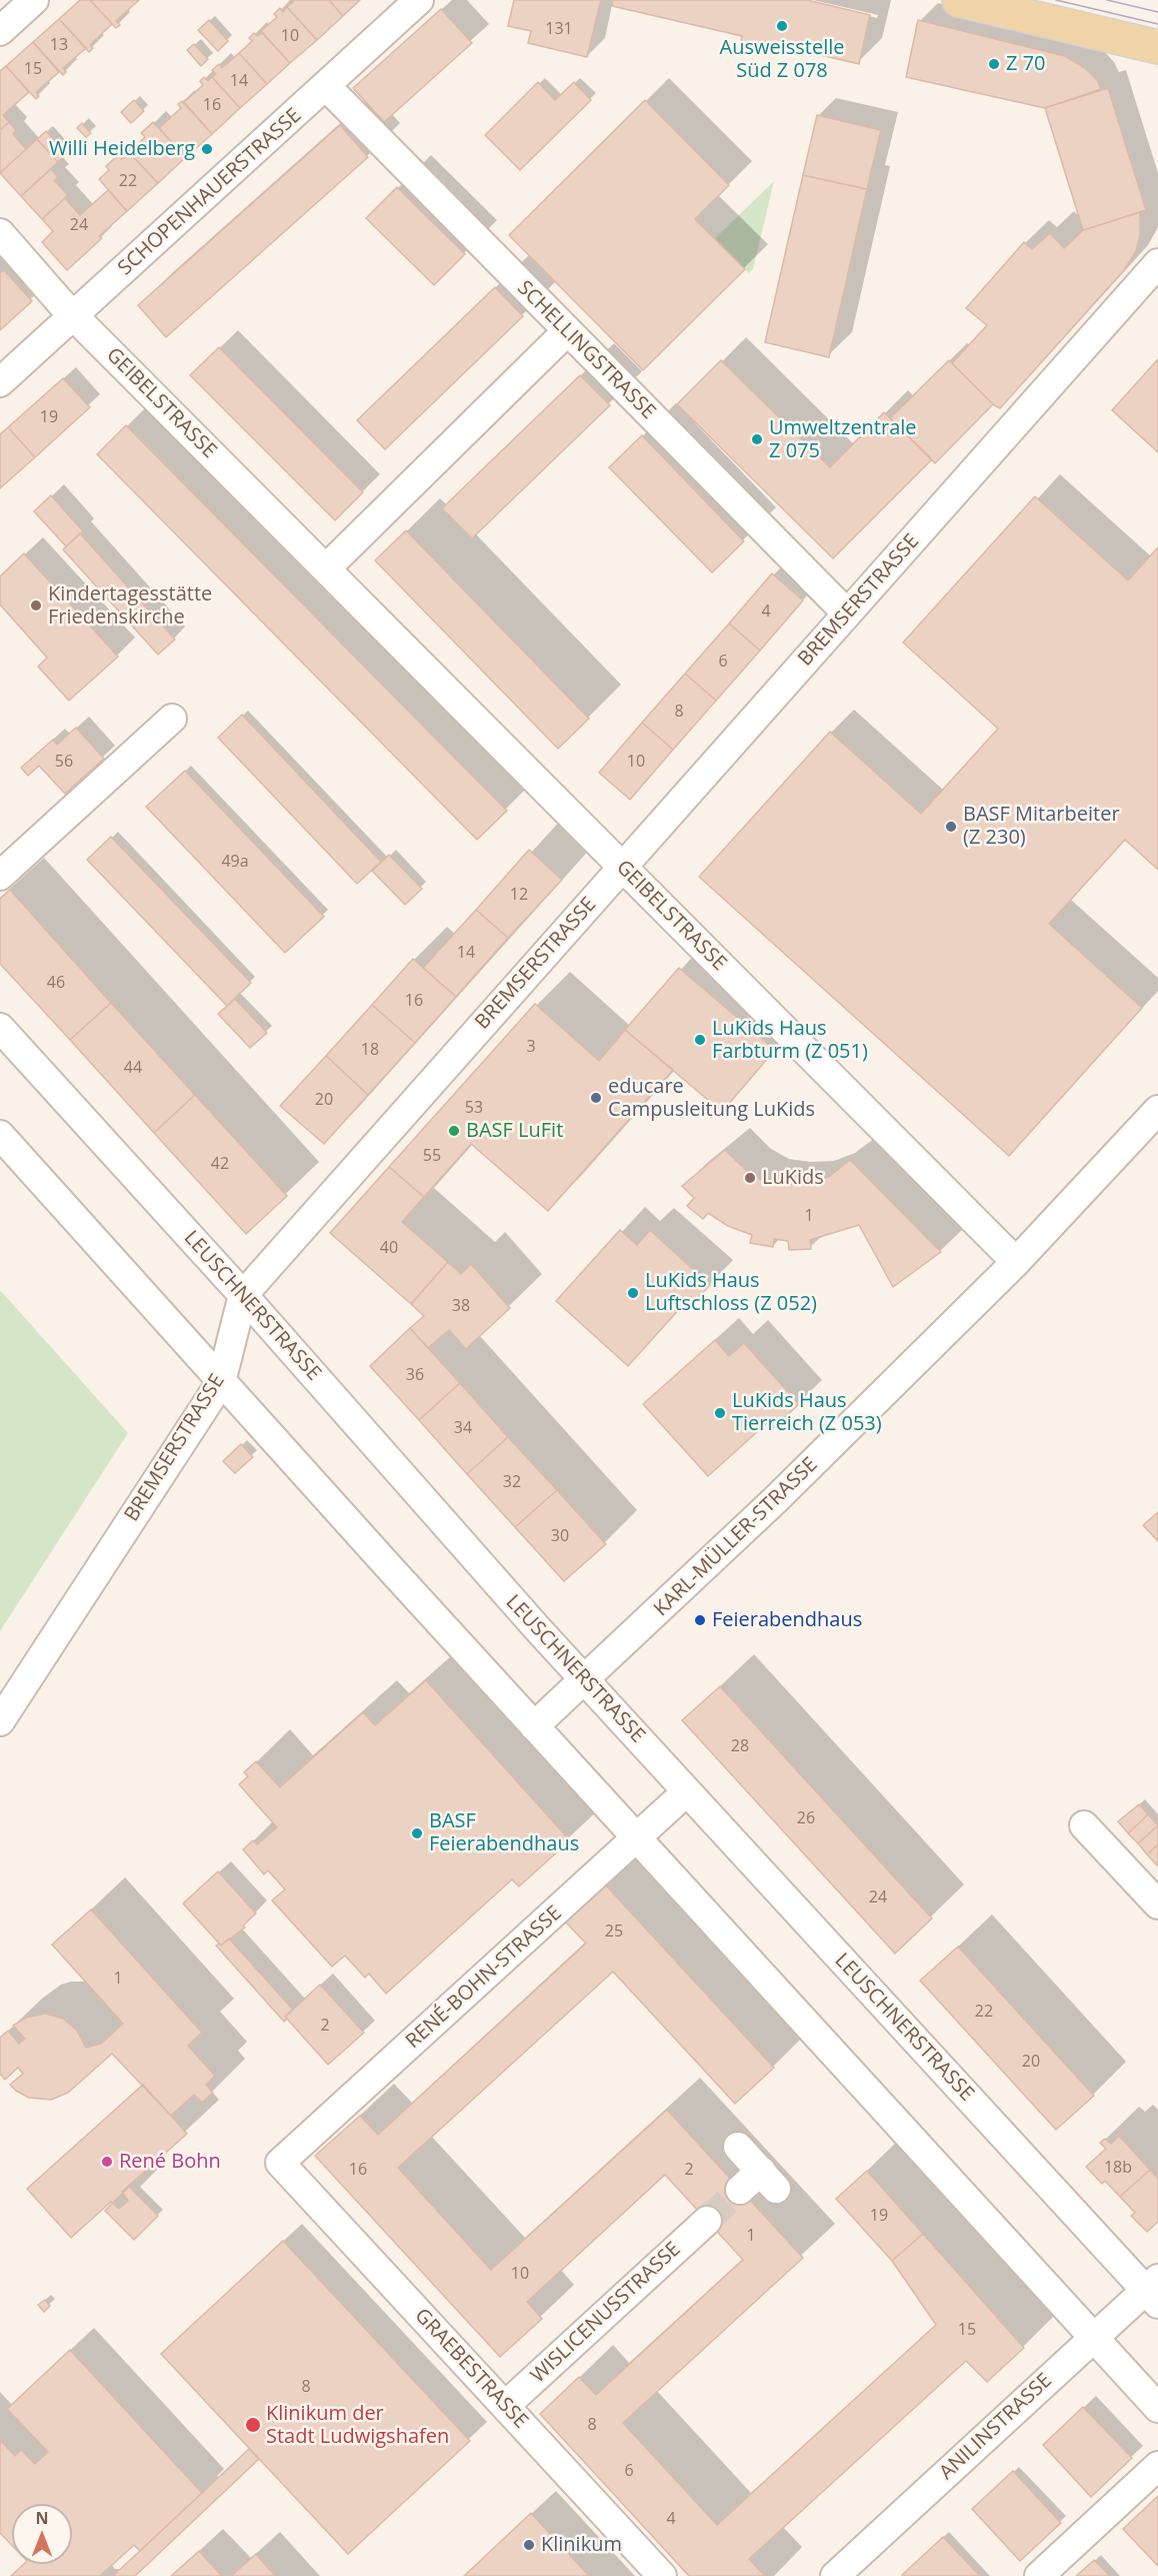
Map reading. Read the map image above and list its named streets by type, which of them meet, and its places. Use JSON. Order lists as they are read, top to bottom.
{
  "streets": {
    "street": [
      "SCHOPENHAUERSTRASSE",
      "SCHELLINGSTRASSE",
      "GEIBELSTRASSE",
      "BREMSERSTRASSE",
      "LEUSCHNERSTRASSE",
      "KARL-MÜLLER-STRASSE",
      "RENÉ-BOHN-STRASSE",
      "WISLICENUSSTRASSE",
      "GRAEBESTRASSE",
      "ANILINSTRASSE"
    ]
  },
  "crossings": [
    ["SCHOPENHAUERSTRASSE", "SCHELLINGSTRASSE"],
    ["SCHOPENHAUERSTRASSE", "GEIBELSTRASSE"],
    ["SCHELLINGSTRASSE", "BREMSERSTRASSE"],
    ["GEIBELSTRASSE", "BREMSERSTRASSE"],
    ["GEIBELSTRASSE", "KARL-MÜLLER-STRASSE"],
    ["BREMSERSTRASSE", "LEUSCHNERSTRASSE"],
    ["LEUSCHNERSTRASSE", "KARL-MÜLLER-STRASSE"],
    ["LEUSCHNERSTRASSE", "RENÉ-BOHN-STRASSE"],
    ["LEUSCHNERSTRASSE", "ANILINSTRASSE"],
    ["RENÉ-BOHN-STRASSE", "GRAEBESTRASSE"],
    ["WISLICENUSSTRASSE", "GRAEBESTRASSE"]
  ],
  "places": [
    "Ausweisstelle Süd Z 078",
    "Z 70",
    "Willi Heidelberg",
    "Umweltzentrale Z 075",
    "Kindertagesstätte Friedenskirche",
    "BASF Mitarbeiter (Z 230)",
    "LuKids Haus Farbturm (Z 051)",
    "educare Campusleitung LuKids",
    "BASF LuFit",
    "LuKids",
    "LuKids Haus Luftschloss (Z 052)",
    "LuKids Haus Tierreich (Z 053)",
    "Feierabendhaus",
    "BASF Feierabendhaus",
    "René Bohn",
    "Klinikum der Stadt Ludwigshafen",
    "Klinikum"
  ],
  "house_numbers": [
    "131",
    "10",
    "13",
    "15",
    "14",
    "16",
    "22",
    "24",
    "19",
    "4",
    "6",
    "8",
    "56",
    "10",
    "49a",
    "12",
    "14",
    "46",
    "16",
    "3",
    "18",
    "44",
    "20",
    "53",
    "55",
    "42",
    "1",
    "40",
    "38",
    "36",
    "34",
    "32",
    "30",
    "28",
    "26",
    "24",
    "25",
    "1",
    "22",
    "2",
    "20",
    "18b",
    "16",
    "2",
    "19",
    "1",
    "10",
    "15",
    "8",
    "8",
    "6",
    "4"
  ],
  "north": "top"
}
